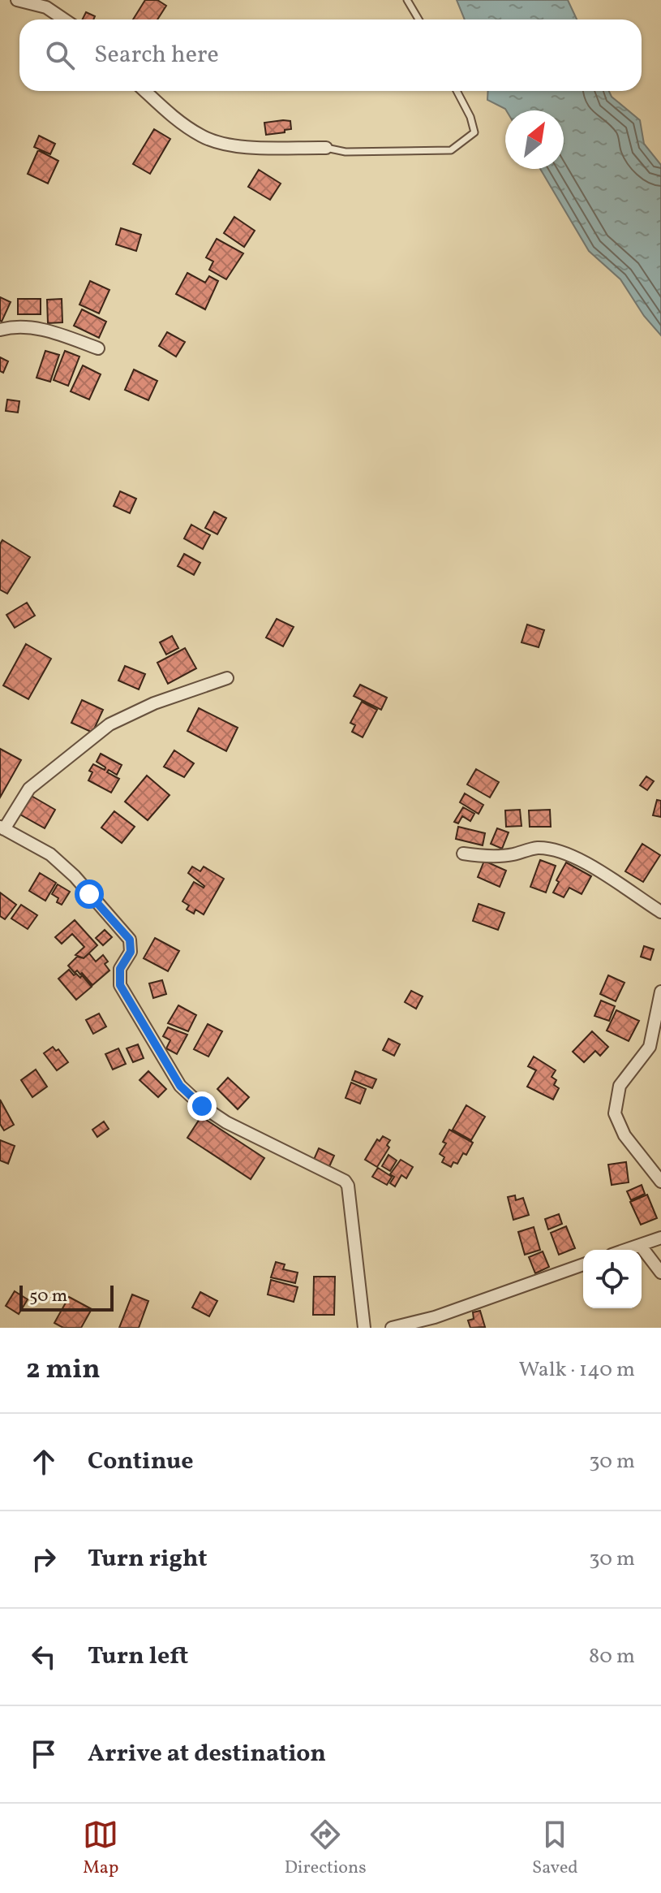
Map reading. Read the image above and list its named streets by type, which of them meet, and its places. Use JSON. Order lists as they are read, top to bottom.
{
  "scale_bar": "50 m",
  "north": "top right",
  "page": {
    "search": "Search here",
    "scale": "50 m",
    "heading": ["2 min", "Walk · 140 m"],
    "list": [
      ["Continue", "30 m"],
      ["Turn right", "30 m"],
      ["Turn left", "80 m"],
      "Arrive at destination"
    ],
    "nav": ["Map", "Directions", "Saved"]
  }
}
